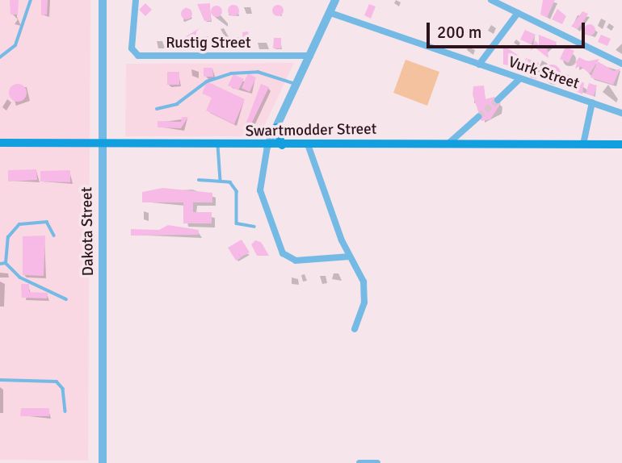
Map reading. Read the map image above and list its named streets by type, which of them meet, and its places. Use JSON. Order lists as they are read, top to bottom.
{
  "streets": {
    "main road": ["Swartmodder Street"],
    "street": ["Rustig Street", "Vurk Street", "Dakota Street"]
  },
  "crossings": [
    ["Swartmodder Street", "Dakota Street"]
  ],
  "scale_bar": "200 m"
}
